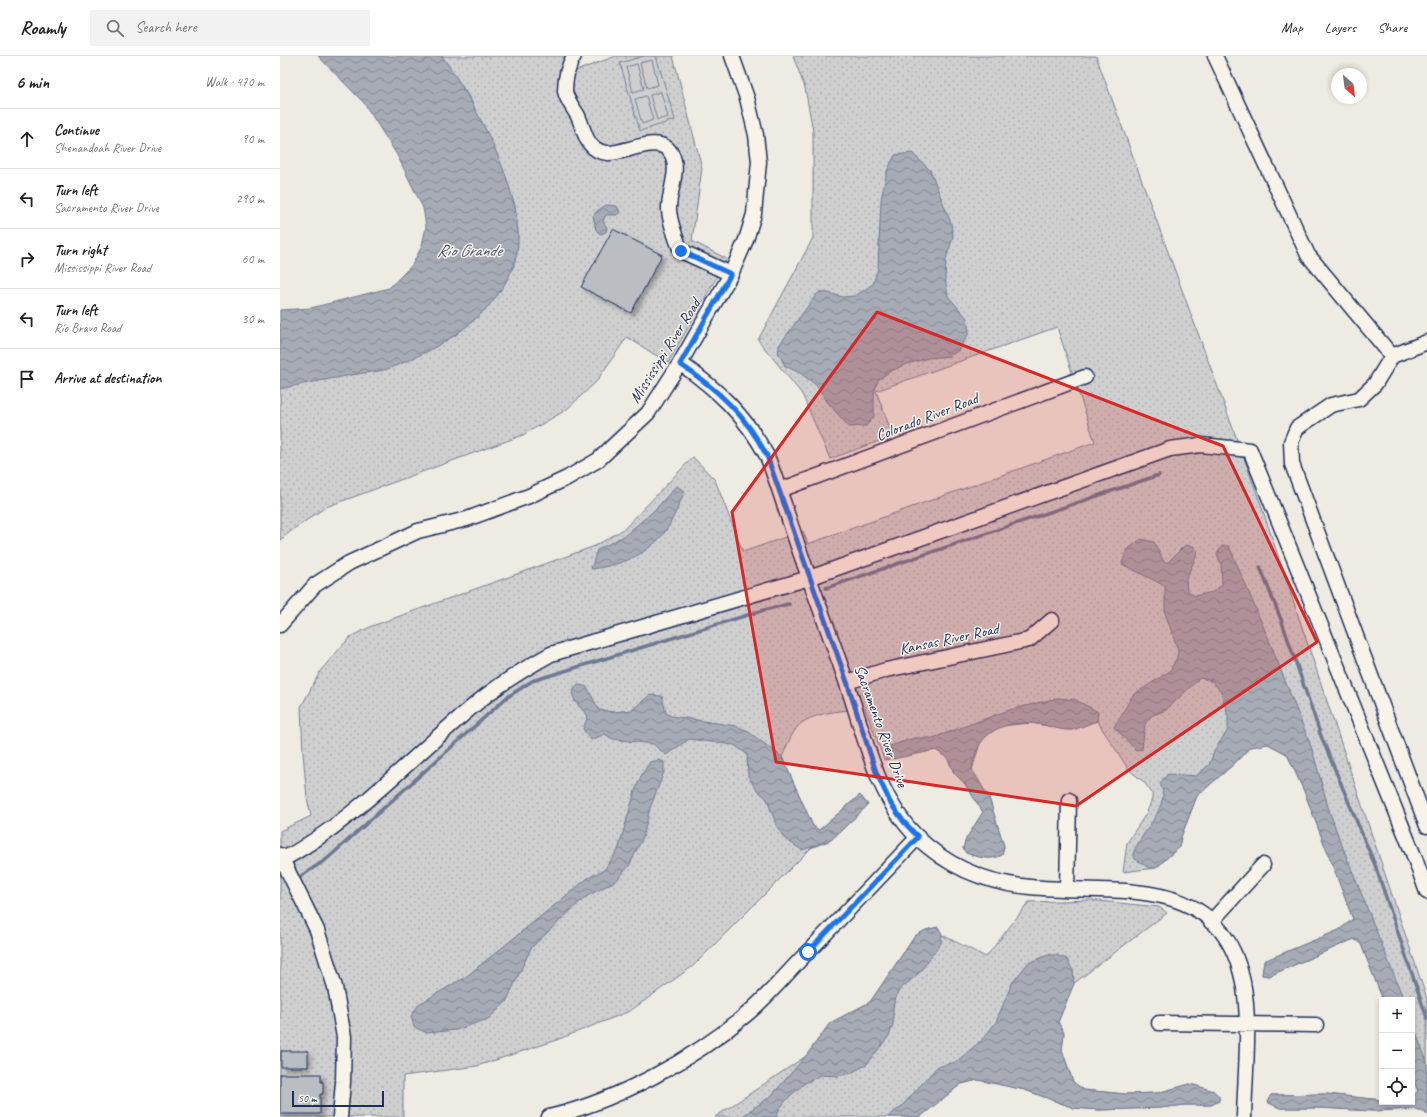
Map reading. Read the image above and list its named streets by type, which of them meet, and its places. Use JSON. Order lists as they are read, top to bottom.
{
  "streets": {
    "street": [
      "Mississippi River Road",
      "Colorado River Road",
      "Kansas River Road",
      "Sacramento River Drive"
    ]
  },
  "crossings": [
    ["Mississippi River Road", "Sacramento River Drive"],
    ["Colorado River Road", "Sacramento River Drive"],
    ["Kansas River Road", "Sacramento River Drive"]
  ],
  "water": ["Rio Grande"],
  "scale_bar": "50 m",
  "north": "bottom right",
  "page": {
    "header": "Roamly",
    "search": "Search here",
    "nav": ["Map", "Layers", "Share"],
    "heading": ["6 min", "Walk · 470 m"],
    "list": [
      ["Continue", "Shenandoah River Drive", "90 m"],
      ["Turn left", "Sacramento River Drive", "290 m"],
      ["Turn right", "Mississippi River Road", "60 m"],
      ["Turn left", "Río Bravo Road", "30 m"],
      "Arrive at destination"
    ],
    "map_buttons": ["+", "−"],
    "scale": "50 m"
  }
}
